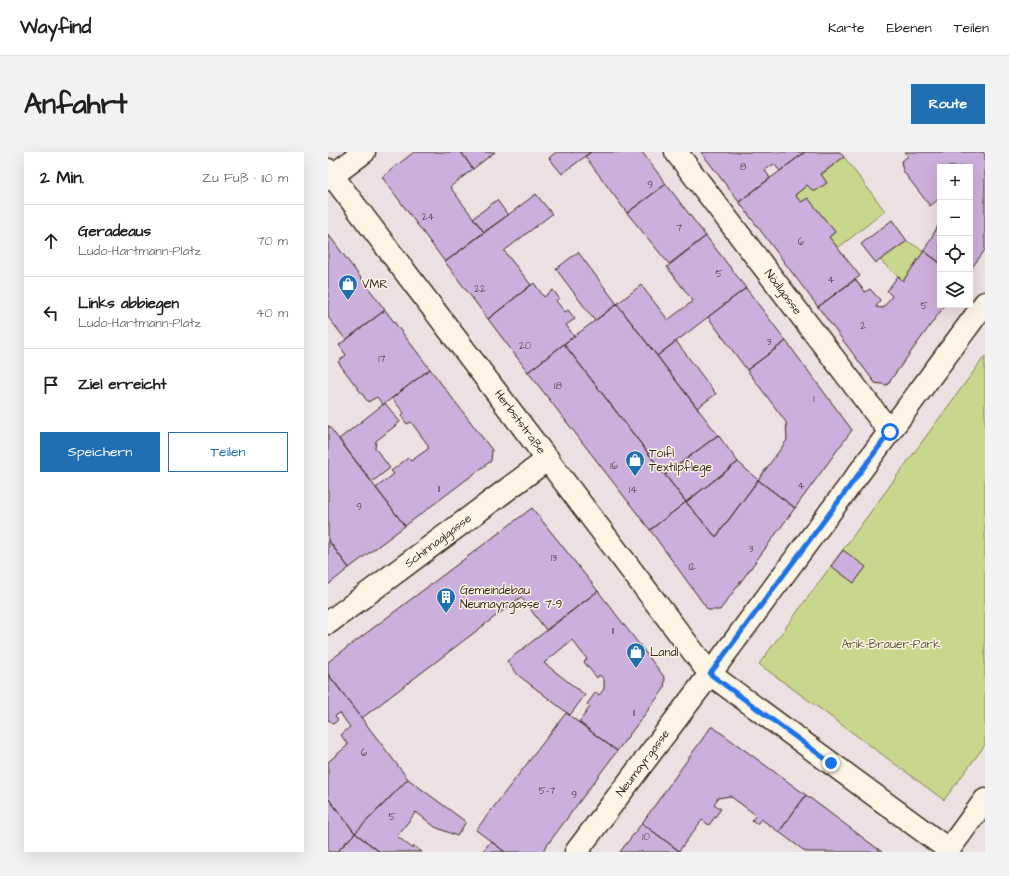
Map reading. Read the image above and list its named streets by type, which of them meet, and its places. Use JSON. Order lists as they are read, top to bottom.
{
  "streets": {
    "street": [
      "Nödlgasse",
      "Herbststraße",
      "Schinnaglgasse",
      "Neumayrgasse"
    ]
  },
  "crossings": [
    ["Nödlgasse", "Neumayrgasse"],
    ["Herbststraße", "Schinnaglgasse"],
    ["Herbststraße", "Neumayrgasse"]
  ],
  "parks": ["Arik-Brauer-Park"],
  "places": {
    "shop": ["VMR", "Toifl Textilpflege", "Landl"],
    "building": ["Gemeindebau Neumayrgasse 7–9"]
  },
  "house_numbers": [
    "8",
    "9",
    "24",
    "7",
    "6",
    "5",
    "4",
    "22",
    "5",
    "2",
    "3",
    "20",
    "17",
    "18",
    "1",
    "16",
    "4",
    "11",
    "14",
    "9",
    "3",
    "13",
    "12",
    "11",
    "11",
    "6",
    "5-7",
    "9",
    "5",
    "10"
  ],
  "page": {
    "header": "Wayfind",
    "nav": ["Karte", "Ebenen", "Teilen"],
    "buttons": [
      "Route",
      ["Speichern", "Teilen"]
    ],
    "title": "Anfahrt",
    "heading": ["2 Min.", "Zu Fuß · 110 m"],
    "map_buttons": ["+", "−"],
    "list": [
      ["Geradeaus", "Ludo-Hartmann-Platz", "70 m"],
      ["Links abbiegen", "Ludo-Hartmann-Platz", "40 m"],
      "Ziel erreicht"
    ]
  }
}
